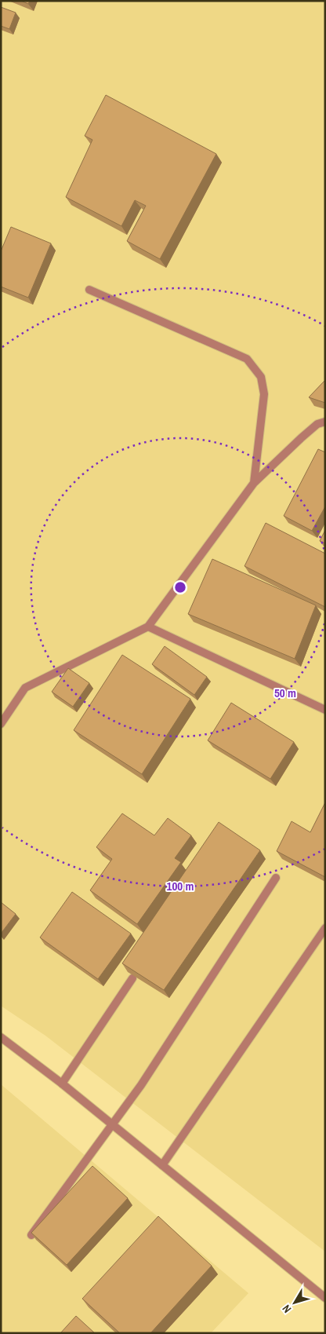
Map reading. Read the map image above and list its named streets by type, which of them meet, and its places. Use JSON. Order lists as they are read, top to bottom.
{
  "north": "bottom left",
  "rings": ["50 m", "100 m"]
}
